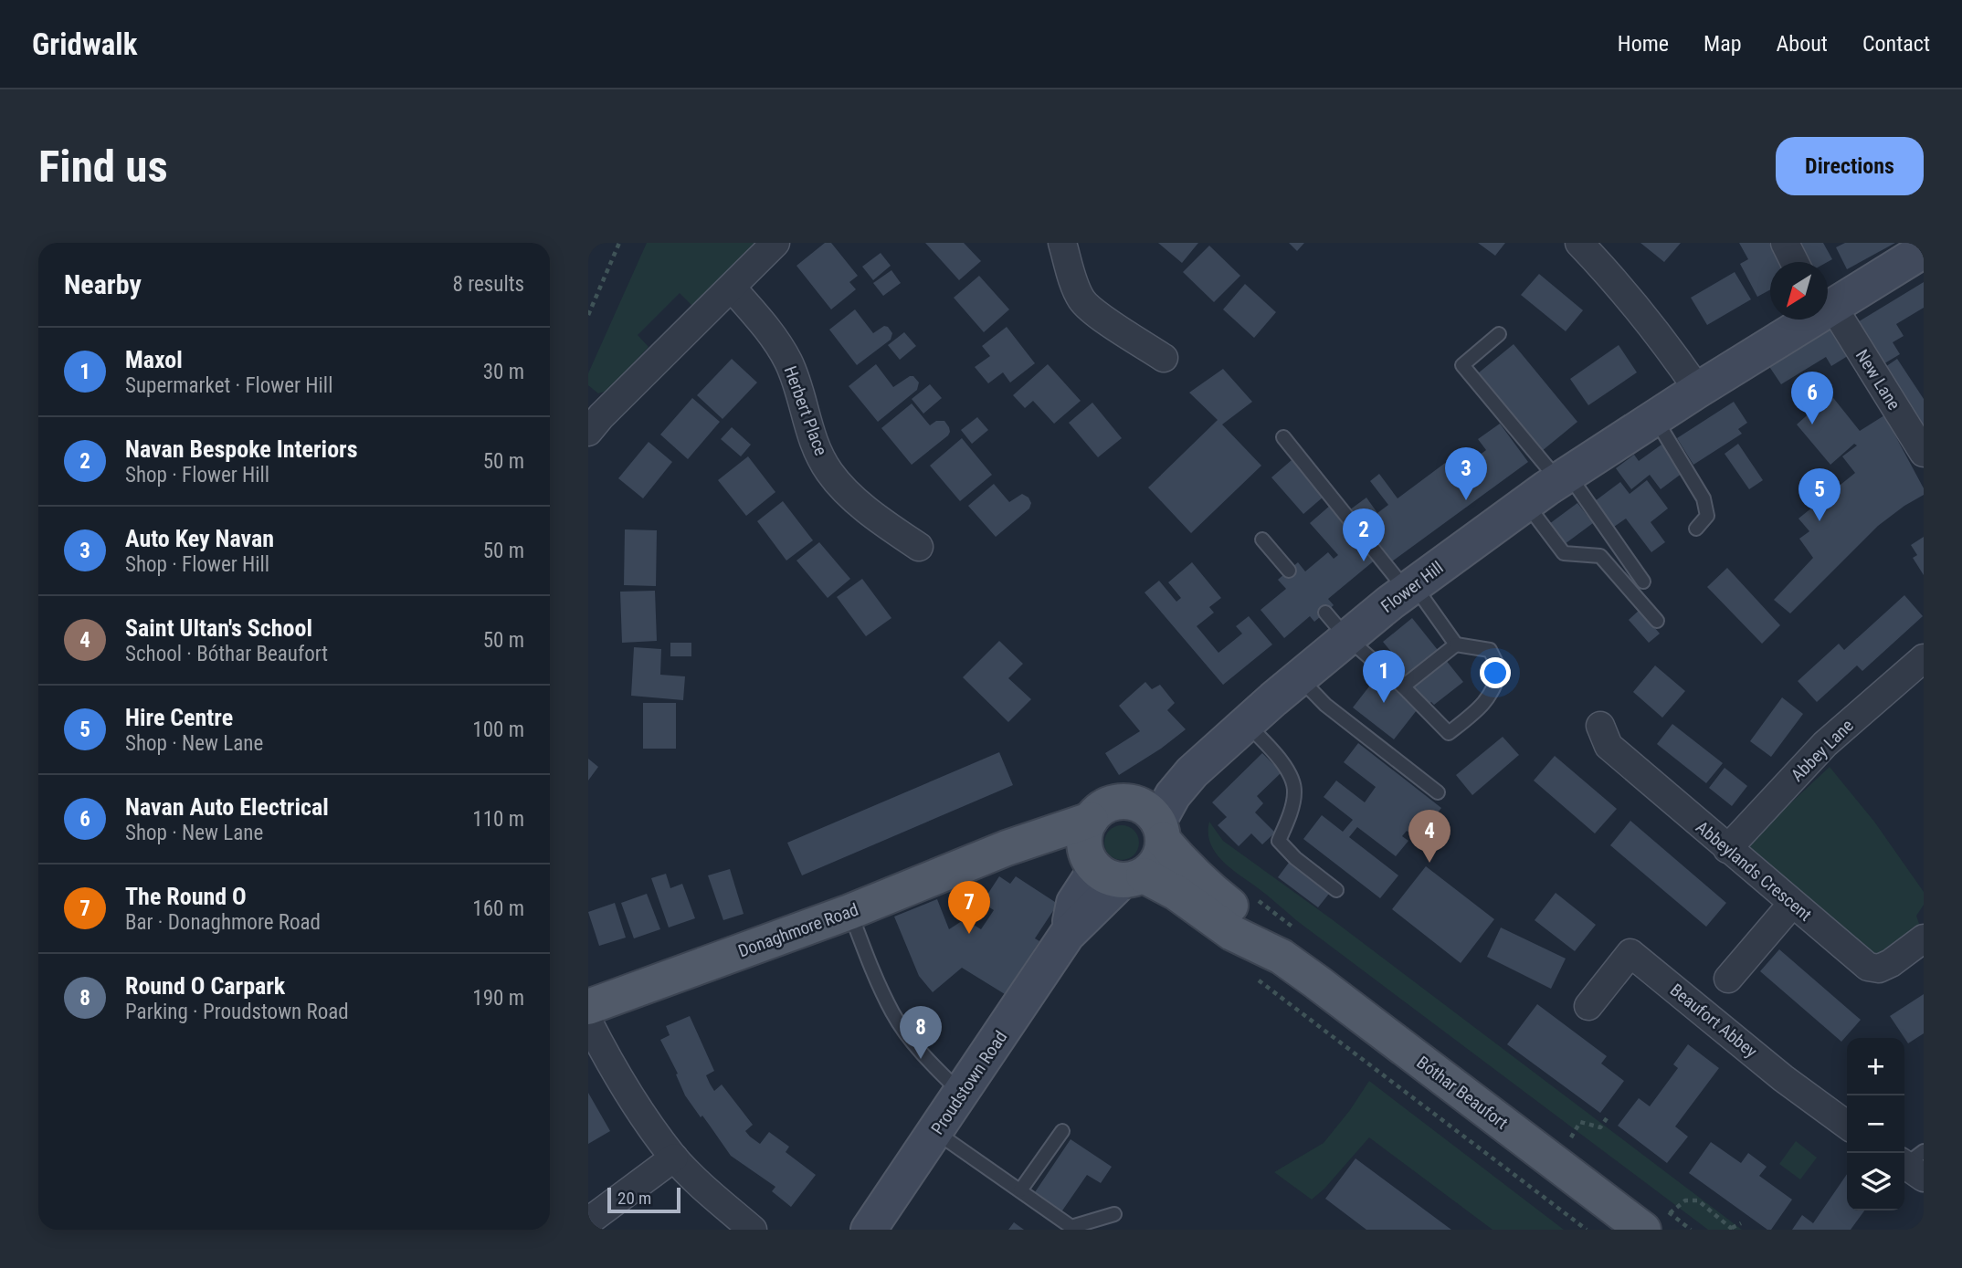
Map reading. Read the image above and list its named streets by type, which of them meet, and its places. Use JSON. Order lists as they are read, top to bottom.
{
  "streets": {
    "main road": [
      "Flower Hill",
      "Donaghmore Road",
      "Proudstown Road",
      "Bóthar Beaufort"
    ],
    "street": [
      "New Lane",
      "Herbert Place",
      "Abbey Lane",
      "Abbeylands Crescent",
      "Beaufort Abbey"
    ]
  },
  "crossings": [
    ["Flower Hill", "Donaghmore Road"],
    ["Flower Hill", "Proudstown Road"],
    ["Flower Hill", "Bóthar Beaufort"],
    ["Abbey Lane", "Abbeylands Crescent"],
    ["Donaghmore Road", "Proudstown Road"],
    ["Donaghmore Road", "Bóthar Beaufort"],
    ["Proudstown Road", "Bóthar Beaufort"]
  ],
  "scale_bar": "20 m",
  "north": "bottom left",
  "page": {
    "header": "Gridwalk",
    "nav": [
      "Home",
      "Map",
      "About",
      "Contact"
    ],
    "buttons": "Directions",
    "title": "Find us",
    "heading": ["Nearby", "8 results"],
    "list": [
      {
        "mark": "1",
        "name": "Maxol",
        "note": "Supermarket · Flower Hill",
        "value": "30 m"
      },
      {
        "mark": "2",
        "name": "Navan Bespoke Interiors",
        "note": "Shop · Flower Hill",
        "value": "50 m"
      },
      {
        "mark": "3",
        "name": "Auto Key Navan",
        "note": "Shop · Flower Hill",
        "value": "50 m"
      },
      {
        "mark": "4",
        "name": "Saint Ultan's School",
        "note": "School · Bóthar Beaufort",
        "value": "50 m"
      },
      {
        "mark": "5",
        "name": "Hire Centre",
        "note": "Shop · New Lane",
        "value": "100 m"
      },
      {
        "mark": "6",
        "name": "Navan Auto Electrical",
        "note": "Shop · New Lane",
        "value": "110 m"
      },
      {
        "mark": "7",
        "name": "The Round O",
        "note": "Bar · Donaghmore Road",
        "value": "160 m"
      },
      {
        "mark": "8",
        "name": "Round O Carpark",
        "note": "Parking · Proudstown Road",
        "value": "190 m"
      }
    ],
    "pins": [
      "6",
      "3",
      "5",
      "2",
      "1",
      "4",
      "7",
      "8"
    ],
    "map_buttons": ["+", "−"],
    "scale": "20 m"
  }
}
